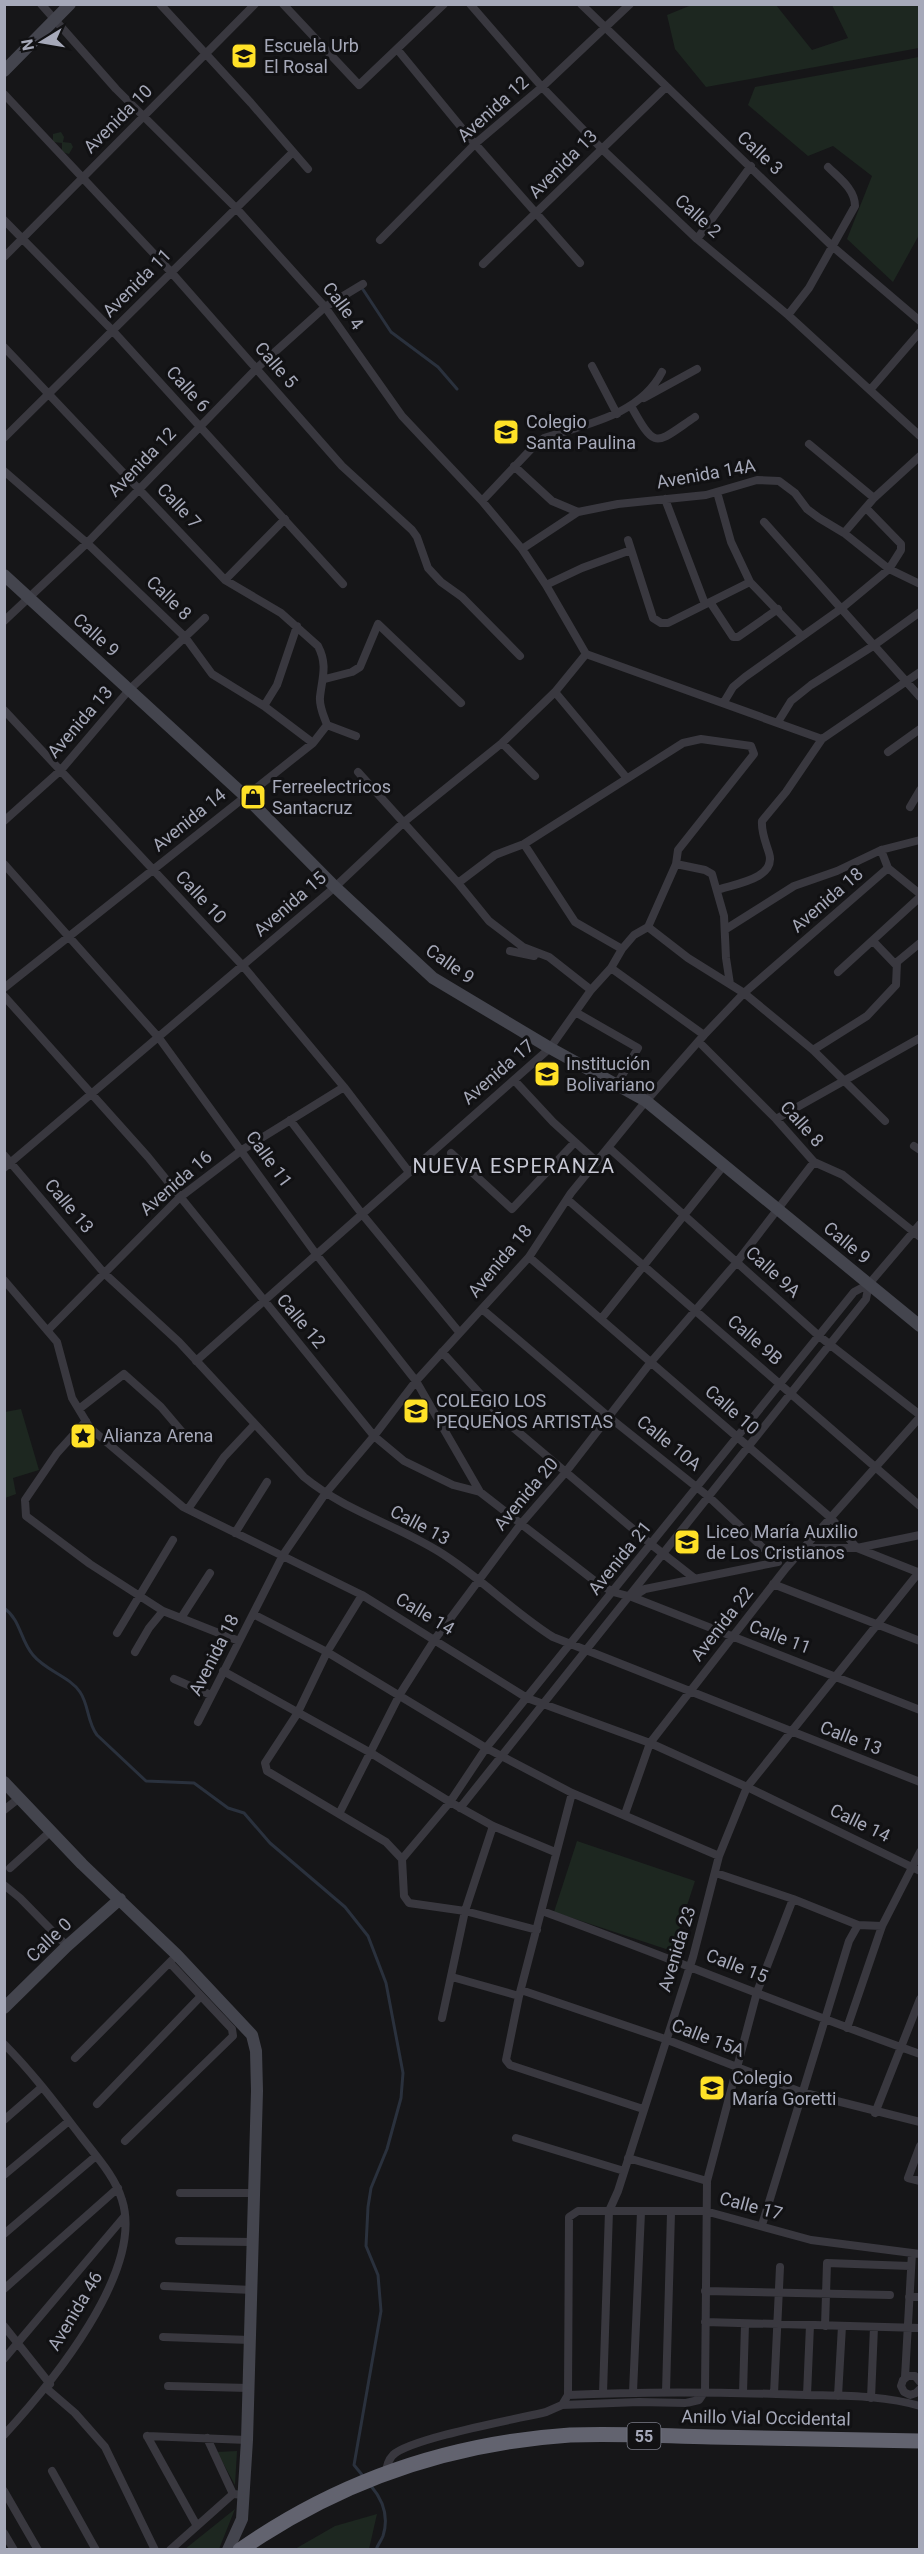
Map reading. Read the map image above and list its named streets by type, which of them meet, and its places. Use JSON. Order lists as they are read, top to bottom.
{
  "streets": {
    "highway": ["Anillo Vial Occidental", "55"],
    "street": [
      "Avenida 12",
      "Avenida 10",
      "Calle 3",
      "Avenida 13",
      "Calle 2",
      "Avenida 11",
      "Calle 4",
      "Calle 5",
      "Calle 6",
      "Avenida 14A",
      "Calle 7",
      "Calle 8",
      "Calle 9",
      "Avenida 14",
      "Calle 10",
      "Avenida 18",
      "Avenida 15",
      "Avenida 17",
      "Calle 11",
      "Avenida 16",
      "Calle 13",
      "Calle 9A",
      "Calle 12",
      "Calle 9B",
      "Calle 10A",
      "Avenida 20",
      "Avenida 21",
      "Calle 14",
      "Avenida 22",
      "Calle 0",
      "Avenida 23",
      "Calle 15",
      "Calle 15A",
      "Calle 17",
      "Avenida 46"
    ]
  },
  "crossings": [
    ["Avenida 12", "Calle 3"],
    ["Avenida 12", "Calle 2"],
    ["Avenida 12", "Calle 4"],
    ["Avenida 12", "Calle 5"],
    ["Avenida 12", "Calle 6"],
    ["Avenida 12", "Calle 7"],
    ["Avenida 12", "Calle 8"],
    ["Avenida 12", "Calle 9"],
    ["Avenida 10", "Calle 4"],
    ["Avenida 10", "Calle 5"],
    ["Avenida 10", "Calle 6"],
    ["Calle 3", "Avenida 13"],
    ["Avenida 13", "Calle 2"],
    ["Avenida 13", "Calle 8"],
    ["Avenida 13", "Calle 9"],
    ["Avenida 13", "Calle 10"],
    ["Avenida 11", "Calle 4"],
    ["Avenida 11", "Calle 5"],
    ["Avenida 11", "Calle 6"],
    ["Avenida 11", "Calle 7"],
    ["Calle 4", "Avenida 15"],
    ["Calle 8", "Avenida 14"],
    ["Calle 8", "Avenida 18"],
    ["Calle 8", "Avenida 17"],
    ["Calle 8", "Avenida 20"],
    ["Calle 8", "Avenida 21"],
    ["Calle 9", "Avenida 14"],
    ["Calle 9", "Avenida 18"],
    ["Calle 9", "Avenida 15"],
    ["Calle 9", "Avenida 17"],
    ["Calle 9", "Avenida 20"],
    ["Calle 9", "Avenida 21"],
    ["Avenida 14", "Calle 10"],
    ["Avenida 14", "Calle 11"],
    ["Calle 10", "Avenida 18"],
    ["Calle 10", "Avenida 15"],
    ["Calle 10", "Avenida 17"],
    ["Calle 10", "Avenida 16"],
    ["Calle 10", "Avenida 20"],
    ["Calle 10", "Avenida 21"],
    ["Calle 10", "Avenida 22"],
    ["Calle 10", "Avenida 23"],
    ["Avenida 18", "Calle 11"],
    ["Avenida 18", "Calle 13"],
    ["Avenida 18", "Calle 9A"],
    ["Avenida 18", "Calle 12"],
    ["Avenida 18", "Calle 9B"],
    ["Avenida 18", "Calle 10A"],
    ["Avenida 18", "Calle 14"],
    ["Avenida 15", "Calle 11"],
    ["Avenida 15", "Calle 13"],
    ["Avenida 15", "Calle 12"],
    ["Avenida 17", "Calle 11"],
    ["Avenida 17", "Calle 13"],
    ["Avenida 17", "Calle 12"],
    ["Calle 11", "Avenida 16"],
    ["Calle 11", "Calle 12"],
    ["Calle 11", "Avenida 21"],
    ["Calle 11", "Avenida 22"],
    ["Calle 11", "Avenida 23"],
    ["Avenida 16", "Calle 13"],
    ["Avenida 16", "Calle 12"],
    ["Avenida 16", "Calle 14"],
    ["Calle 13", "Avenida 20"],
    ["Calle 13", "Avenida 21"],
    ["Calle 13", "Avenida 22"],
    ["Calle 13", "Avenida 23"],
    ["Calle 9A", "Avenida 20"],
    ["Calle 9A", "Avenida 21"],
    ["Calle 9A", "Avenida 22"],
    ["Calle 12", "Avenida 20"],
    ["Calle 12", "Avenida 21"],
    ["Calle 9B", "Avenida 20"],
    ["Calle 9B", "Avenida 21"],
    ["Calle 9B", "Avenida 22"],
    ["Calle 10A", "Avenida 20"],
    ["Calle 10A", "Avenida 21"],
    ["Calle 10A", "Avenida 22"],
    ["Avenida 20", "Calle 14"],
    ["Avenida 21", "Calle 14"],
    ["Calle 14", "Avenida 22"],
    ["Calle 14", "Avenida 23"],
    ["Avenida 23", "Calle 15"],
    ["Avenida 23", "Calle 15A"],
    ["Avenida 23", "Calle 17"]
  ],
  "districts": ["NUEVA ESPERANZA"],
  "places": {
    "school or university": [
      "Escuela Urb El Rosal",
      "Colegio Santa Paulina",
      "Institución Bolivariano",
      "COLEGIO LOS PEQUEÑOS ARTISTAS",
      "Liceo María Auxilio de Los Cristianos",
      "Colegio María Goretti"
    ],
    "shop": ["Ferreelectricos Santacruz"],
    "place": ["Alianza Arena"]
  },
  "north": "left"
}
